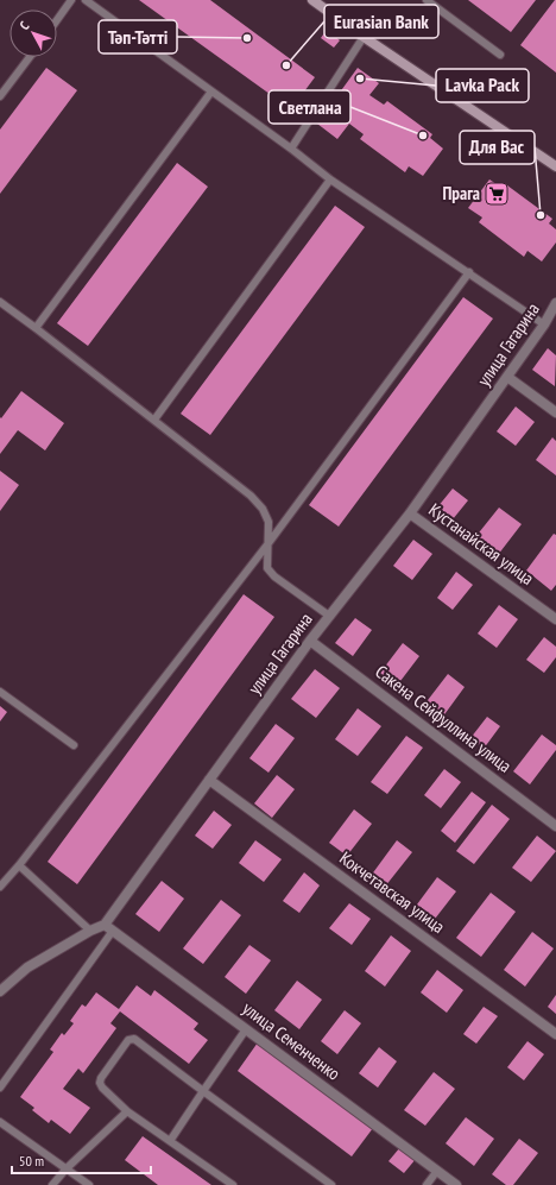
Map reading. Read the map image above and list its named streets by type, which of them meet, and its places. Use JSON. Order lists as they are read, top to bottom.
{
  "streets": {
    "street": [
      "улица Гагарина",
      "Кустанайская улица",
      "Сакена Сейфуллина улица",
      "Кокчетавская улица",
      "улица Семенченко"
    ]
  },
  "crossings": [
    ["улица Гагарина", "Кустанайская улица"],
    ["улица Гагарина", "Сакена Сейфуллина улица"],
    ["улица Гагарина", "Кокчетавская улица"],
    ["улица Гагарина", "улица Семенченко"]
  ],
  "places": {
    "other": [
      "Тәп-Тәтті",
      "Eurasian Bank",
      "Lavka Pack",
      "Светлана",
      "Для Вас"
    ],
    "supermarket": ["Прага"]
  },
  "scale_bar": "50 m",
  "north": "top left"
}
